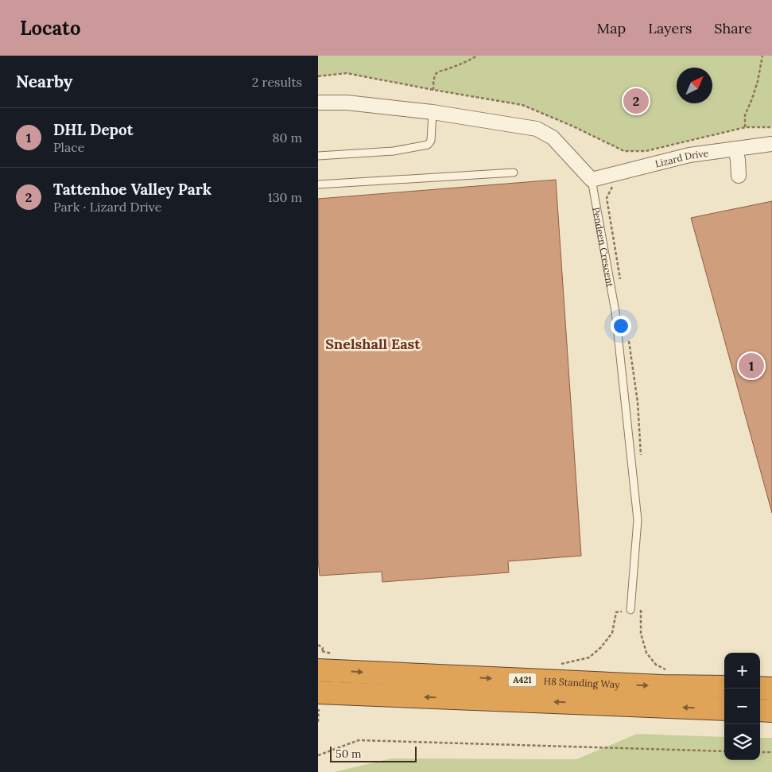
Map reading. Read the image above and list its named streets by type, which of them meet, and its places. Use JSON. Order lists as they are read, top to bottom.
{
  "streets": {
    "highway": ["A421", "H8 Standing Way"],
    "street": ["Lizard Drive"],
    "lane": ["Pendeen Crescent"]
  },
  "crossings": [
    ["Lizard Drive", "Pendeen Crescent"]
  ],
  "districts": ["Snelshall East"],
  "scale_bar": "50 m",
  "north": "top right",
  "page": {
    "header": "Locato",
    "nav": ["Map", "Layers", "Share"],
    "heading": ["Nearby", "2 results"],
    "pins": ["2", "1"],
    "list": [
      {
        "mark": "1",
        "name": "DHL Depot",
        "note": "Place",
        "value": "80 m"
      },
      {
        "mark": "2",
        "name": "Tattenhoe Valley Park",
        "note": "Park · Lizard Drive",
        "value": "130 m"
      }
    ],
    "map_buttons": ["+", "−"],
    "scale": "50 m"
  }
}
